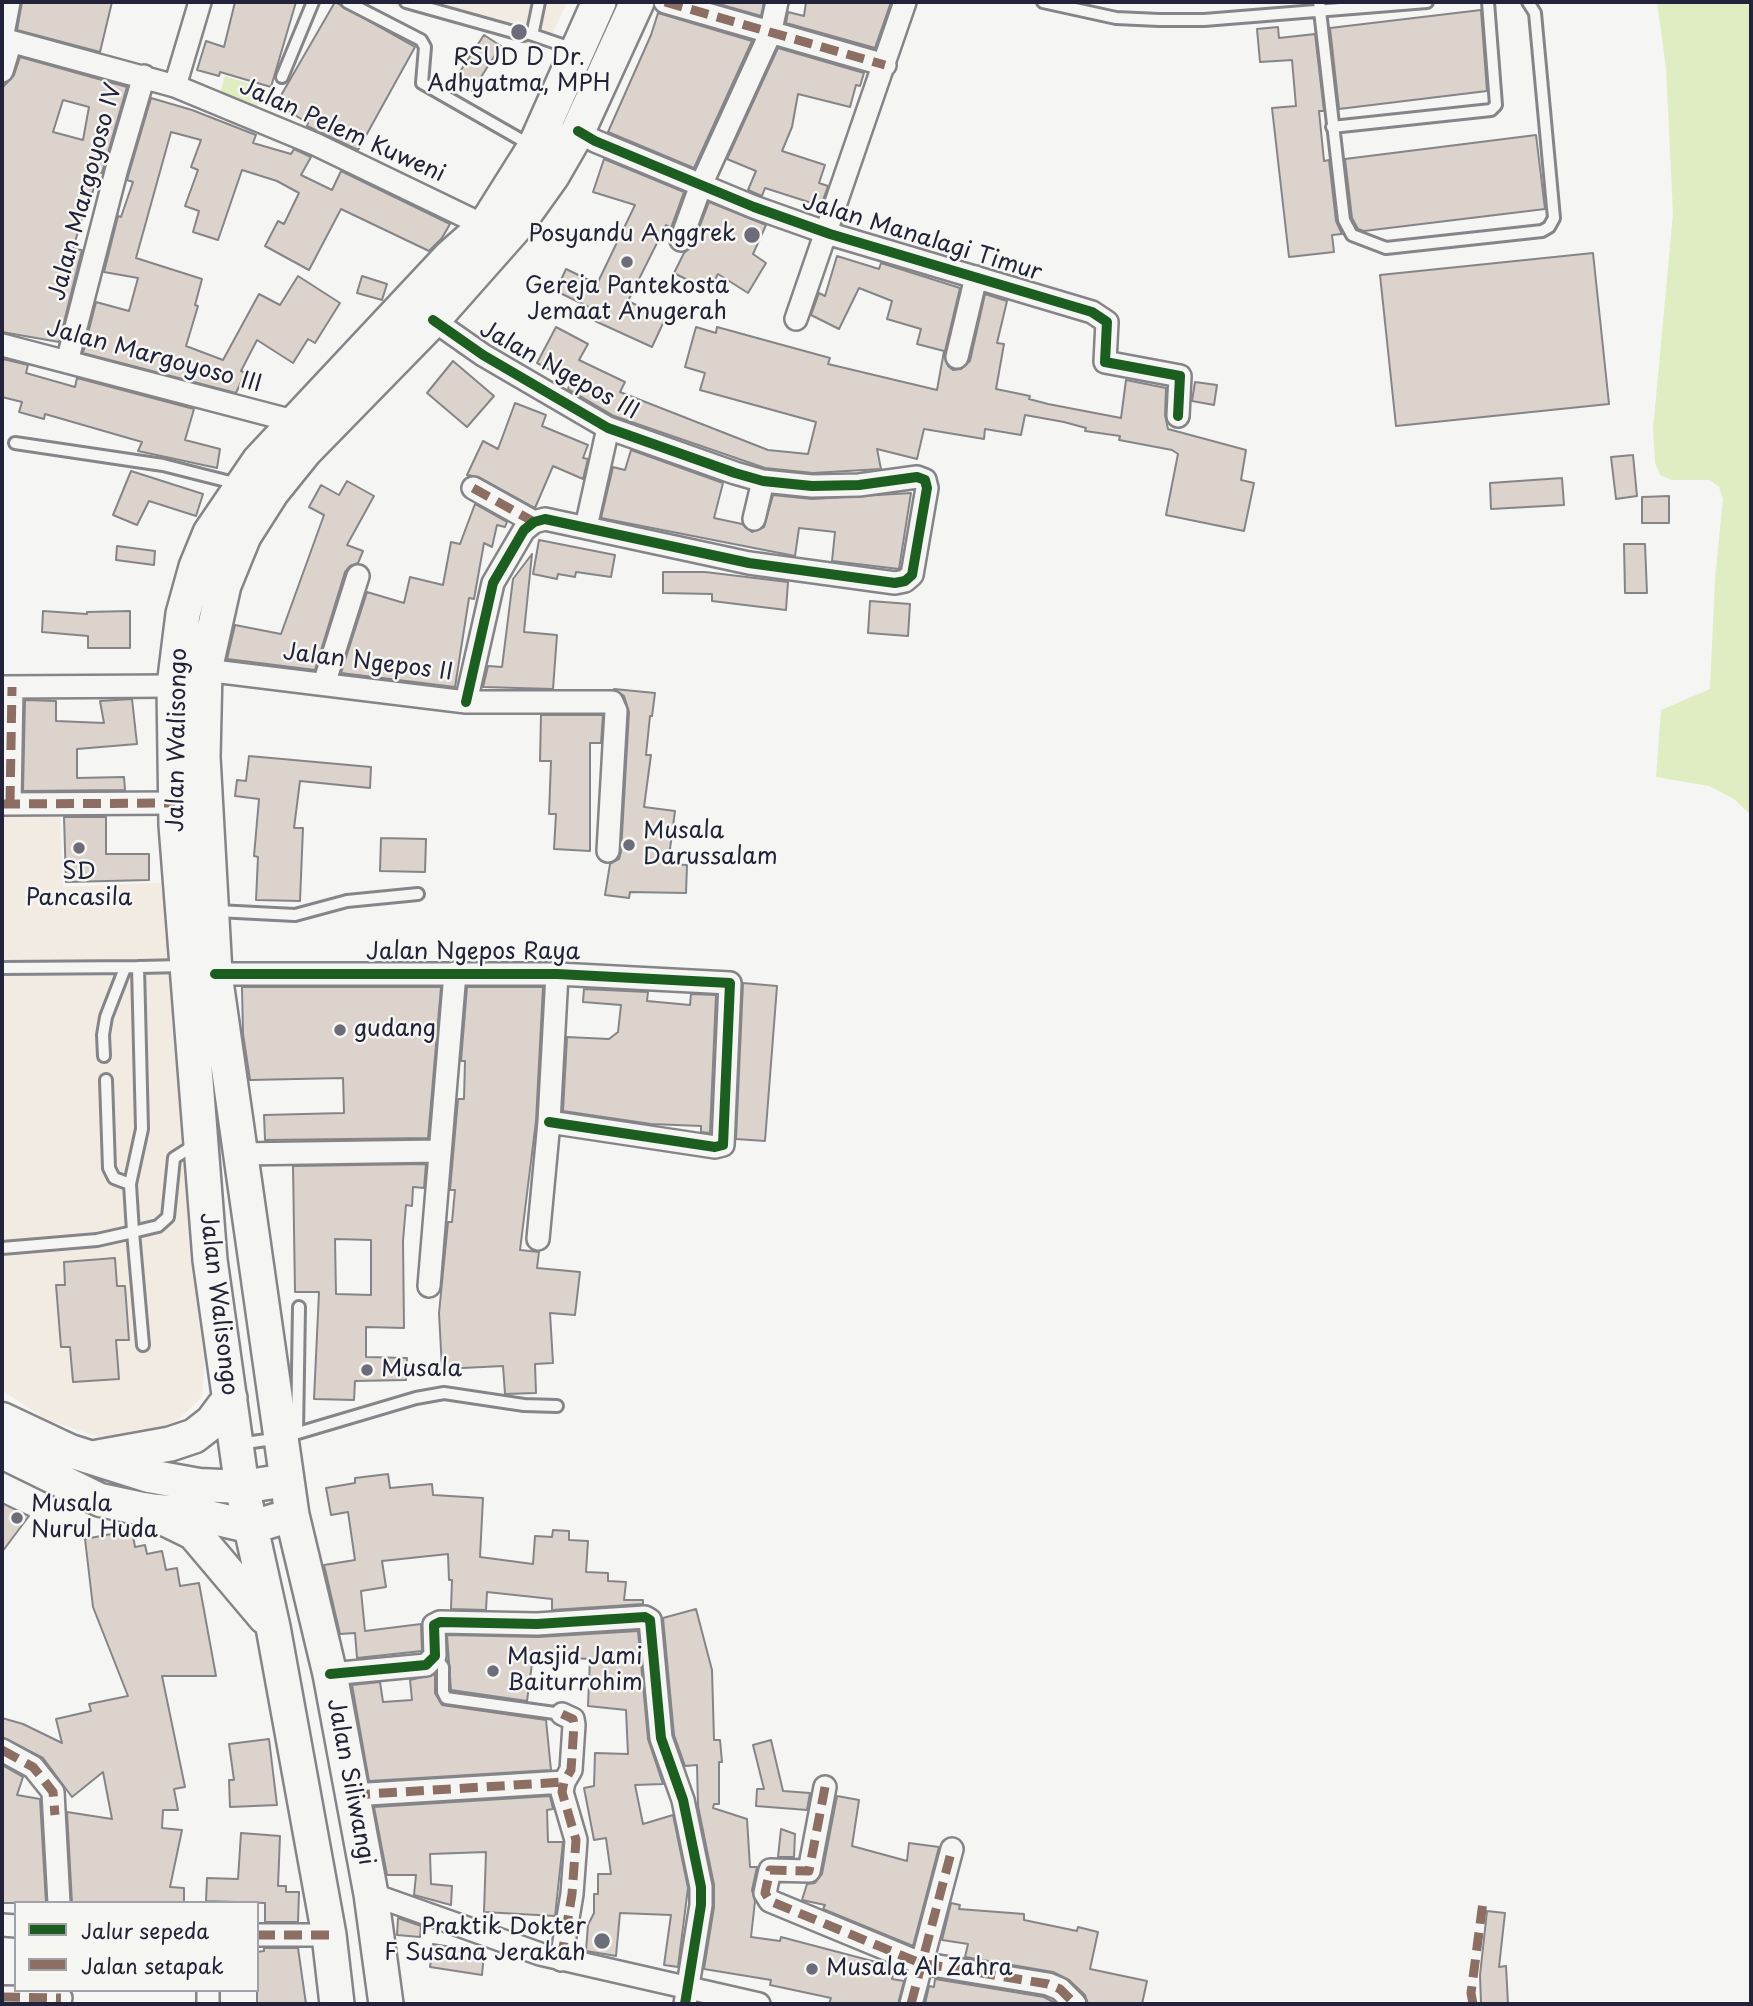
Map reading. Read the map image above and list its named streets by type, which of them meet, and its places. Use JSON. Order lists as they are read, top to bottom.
{
  "streets": {
    "highway": ["Jalan Walisongo", "Jalan Siliwangi"],
    "street": [
      "Jalan Pelem Kuweni",
      "Jalan Margoyoso IV",
      "Jalan Manalagi Timur",
      "Jalan Margoyoso III",
      "Jalan Ngepos III",
      "Jalan Ngepos II",
      "Jalan Ngepos Raya"
    ]
  },
  "crossings": [
    ["Jalan Pelem Kuweni", "Jalan Margoyoso IV"],
    ["Jalan Pelem Kuweni", "Jalan Walisongo"],
    ["Jalan Margoyoso IV", "Jalan Margoyoso III"],
    ["Jalan Manalagi Timur", "Jalan Walisongo"],
    ["Jalan Margoyoso III", "Jalan Walisongo"],
    ["Jalan Ngepos III", "Jalan Walisongo"],
    ["Jalan Ngepos II", "Jalan Walisongo"],
    ["Jalan Walisongo", "Jalan Ngepos Raya"],
    ["Jalan Walisongo", "Jalan Siliwangi"]
  ],
  "places": [
    "RSUD D Dr. Adhyatma, MPH",
    "Posyandu Anggrek",
    "Gereja Pantekosta Jemaat Anugerah",
    "Musala Darussalam",
    "SD Pancasila",
    "gudang",
    "Musala",
    "Musala Nurul Huda",
    "Masjid Jami Baiturrohim",
    "Praktik Dokter F Susana Jerakah",
    "Musala Al Zahra"
  ],
  "legend": ["Jalur sepeda", "Jalan setapak"]
}
